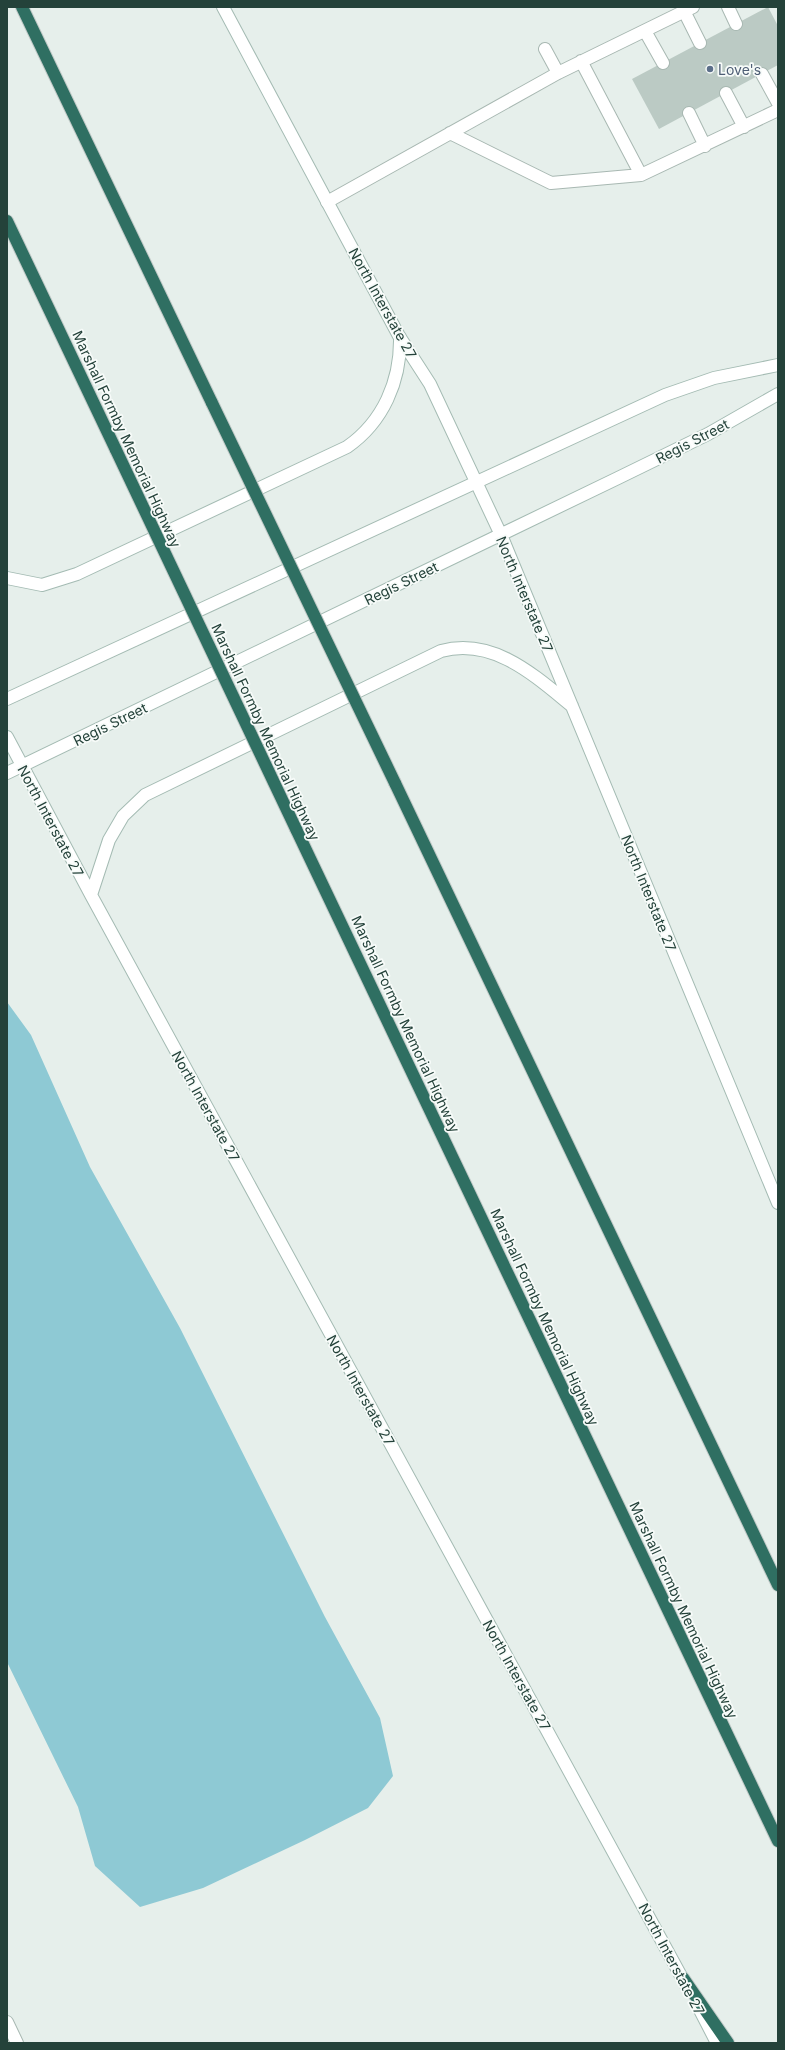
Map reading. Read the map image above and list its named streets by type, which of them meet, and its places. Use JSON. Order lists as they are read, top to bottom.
{
  "streets": {
    "highway": ["Marshall Formby Memorial Highway"],
    "main road": ["North Interstate 27", "Regis Street"]
  },
  "crossings": [
    ["North Interstate 27", "Regis Street"]
  ],
  "places": ["Love's"]
}
